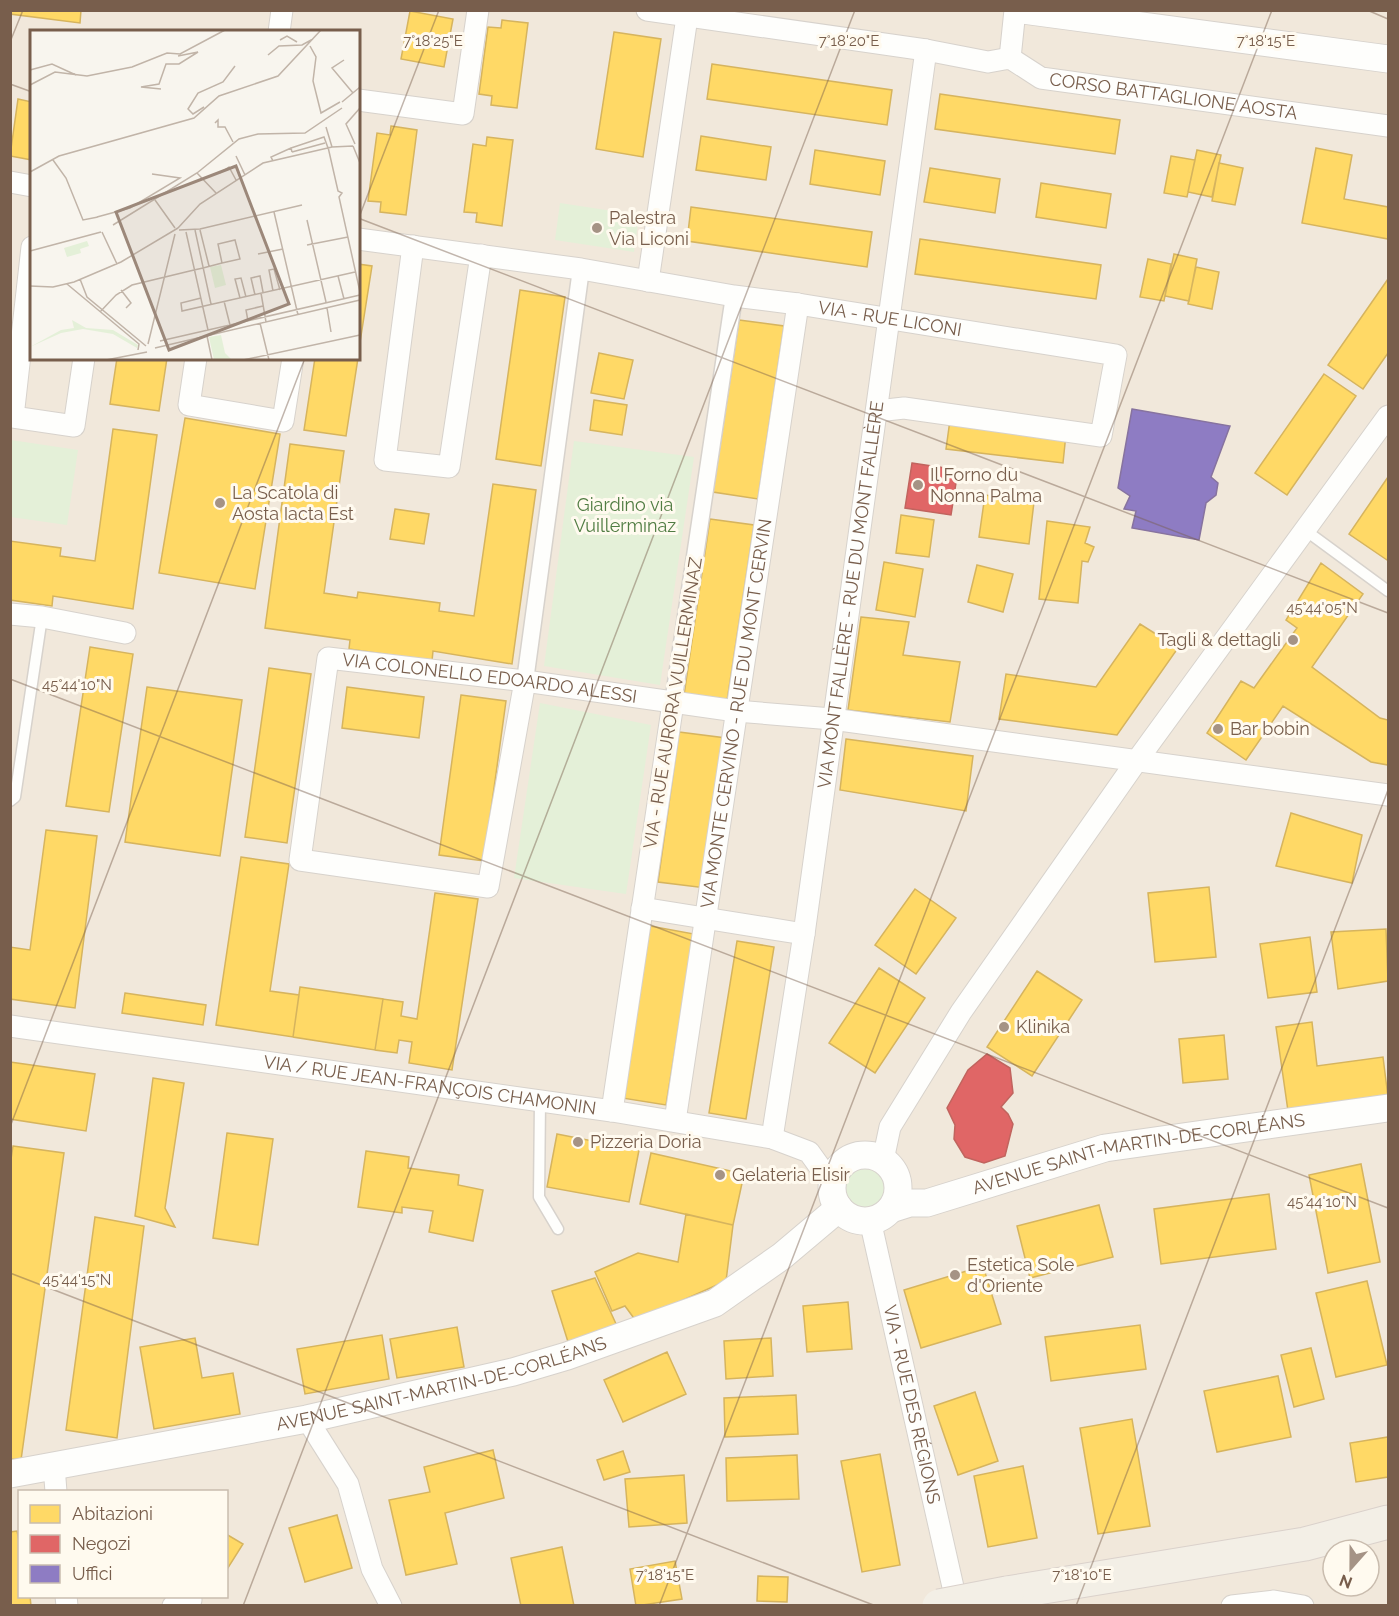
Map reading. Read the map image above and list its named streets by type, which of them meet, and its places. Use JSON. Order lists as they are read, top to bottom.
{
  "streets": {
    "street": [
      "CORSO BATTAGLIONE AOSTA",
      "VIA - RUE LICONI",
      "VIA MONT FALLÈRE - RUE DU MONT FALLÈRE",
      "VIA COLONELLO EDOARDO ALESSI",
      "VIA - RUE AURORA VUILLERMINAZ",
      "VIA MONTE CERVINO - RUE DU MONT CERVIN",
      "VIA / RUE JEAN-FRANÇOIS CHAMONIN",
      "AVENUE SAINT-MARTIN-DE-CORLÉANS",
      "VIA - RUE DES RÉGIONS"
    ]
  },
  "crossings": [
    ["VIA - RUE LICONI", "VIA MONT FALLÈRE - RUE DU MONT FALLÈRE"],
    ["VIA - RUE LICONI", "VIA - RUE AURORA VUILLERMINAZ"],
    ["VIA - RUE LICONI", "VIA MONTE CERVINO - RUE DU MONT CERVIN"],
    ["VIA MONT FALLÈRE - RUE DU MONT FALLÈRE", "VIA COLONELLO EDOARDO ALESSI"],
    ["VIA MONT FALLÈRE - RUE DU MONT FALLÈRE", "VIA / RUE JEAN-FRANÇOIS CHAMONIN"],
    ["VIA COLONELLO EDOARDO ALESSI", "VIA - RUE AURORA VUILLERMINAZ"],
    ["VIA COLONELLO EDOARDO ALESSI", "VIA MONTE CERVINO - RUE DU MONT CERVIN"],
    ["VIA - RUE AURORA VUILLERMINAZ", "VIA / RUE JEAN-FRANÇOIS CHAMONIN"],
    ["VIA MONTE CERVINO - RUE DU MONT CERVIN", "VIA / RUE JEAN-FRANÇOIS CHAMONIN"],
    ["VIA / RUE JEAN-FRANÇOIS CHAMONIN", "AVENUE SAINT-MARTIN-DE-CORLÉANS"],
    ["VIA / RUE JEAN-FRANÇOIS CHAMONIN", "VIA - RUE DES RÉGIONS"],
    ["AVENUE SAINT-MARTIN-DE-CORLÉANS", "VIA - RUE DES RÉGIONS"]
  ],
  "parks": ["Giardino via Vuillerminaz"],
  "places": [
    "Palestra Via Liconi",
    "Il Forno du Nonna Palma",
    "La Scatola di Aosta Iacta Est",
    "Tagli & dettagli",
    "Bar bobin",
    "Klinika",
    "Pizzeria Doria",
    "Gelateria Elisir",
    "Estetica Sole d'Oriente"
  ],
  "legend": ["Abitazioni", "Negozi", "Uffici"],
  "north": "bottom",
  "coordinates": [
    "7°18'20\"E",
    "7°18'15\"E",
    "7°18'25\"E",
    "45°44'05\"N",
    "45°44'10\"N",
    "45°44'15\"N",
    "7°18'10\"E"
  ]
}
